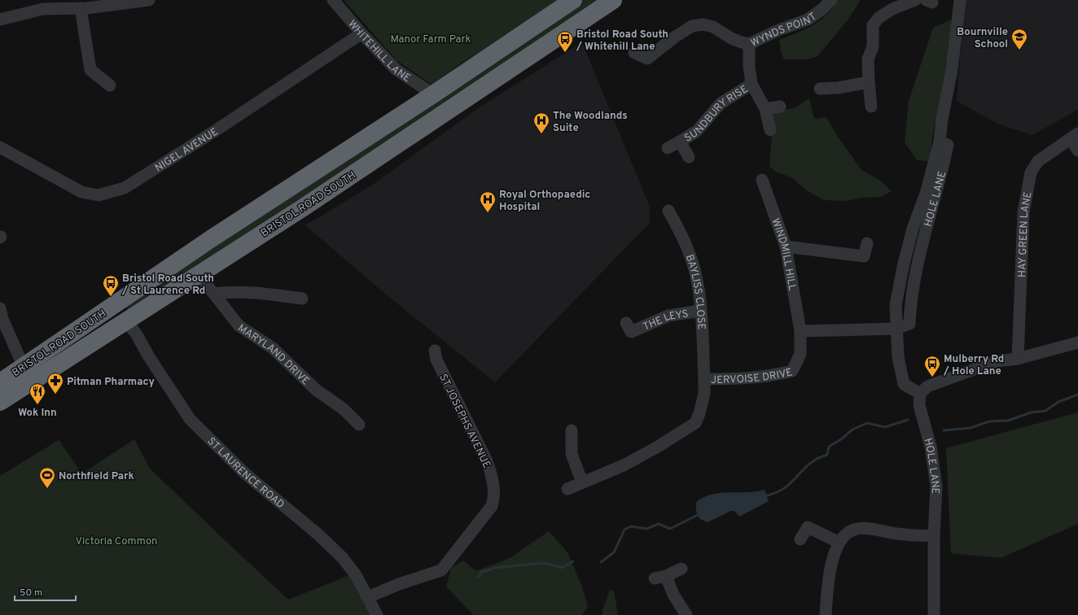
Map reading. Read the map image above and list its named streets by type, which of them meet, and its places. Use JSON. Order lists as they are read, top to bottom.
{
  "streets": {
    "highway": ["BRISTOL ROAD SOUTH"],
    "street": [
      "WYNDS POINT",
      "WHITEHILL LANE",
      "SUNDBURY RISE",
      "NIGEL AVENUE",
      "HOLE LANE",
      "HAY GREEN LANE",
      "WINDMILL HILL",
      "BAYLISS CLOSE",
      "THE LEYS",
      "MARYLAND DRIVE",
      "JERVOISE DRIVE",
      "ST JOSEPHS AVENUE",
      "ST LAURENCE ROAD"
    ]
  },
  "crossings": [
    ["WYNDS POINT", "SUNDBURY RISE"],
    ["WHITEHILL LANE", "NIGEL AVENUE"],
    ["WHITEHILL LANE", "BRISTOL ROAD SOUTH"],
    ["BRISTOL ROAD SOUTH", "MARYLAND DRIVE"],
    ["BRISTOL ROAD SOUTH", "ST LAURENCE ROAD"],
    ["WINDMILL HILL", "JERVOISE DRIVE"],
    ["BAYLISS CLOSE", "THE LEYS"],
    ["BAYLISS CLOSE", "JERVOISE DRIVE"],
    ["ST JOSEPHS AVENUE", "ST LAURENCE ROAD"]
  ],
  "parks": ["Manor Farm Park", "Victoria Common"],
  "places": {
    "school or university": ["Bournville School"],
    "bus stop": ["Bristol Road South / Whitehill Lane", "Bristol Road South / St Laurence Rd", "Mulberry Rd / Hole Lane"],
    "hospital": ["The Woodlands Suite", "Royal Orthopaedic Hospital"],
    "pharmacy": ["Pitman Pharmacy"],
    "restaurant": ["Wok Inn"],
    "sports": ["Northfield Park"]
  },
  "scale_bar": "50 m"
}
